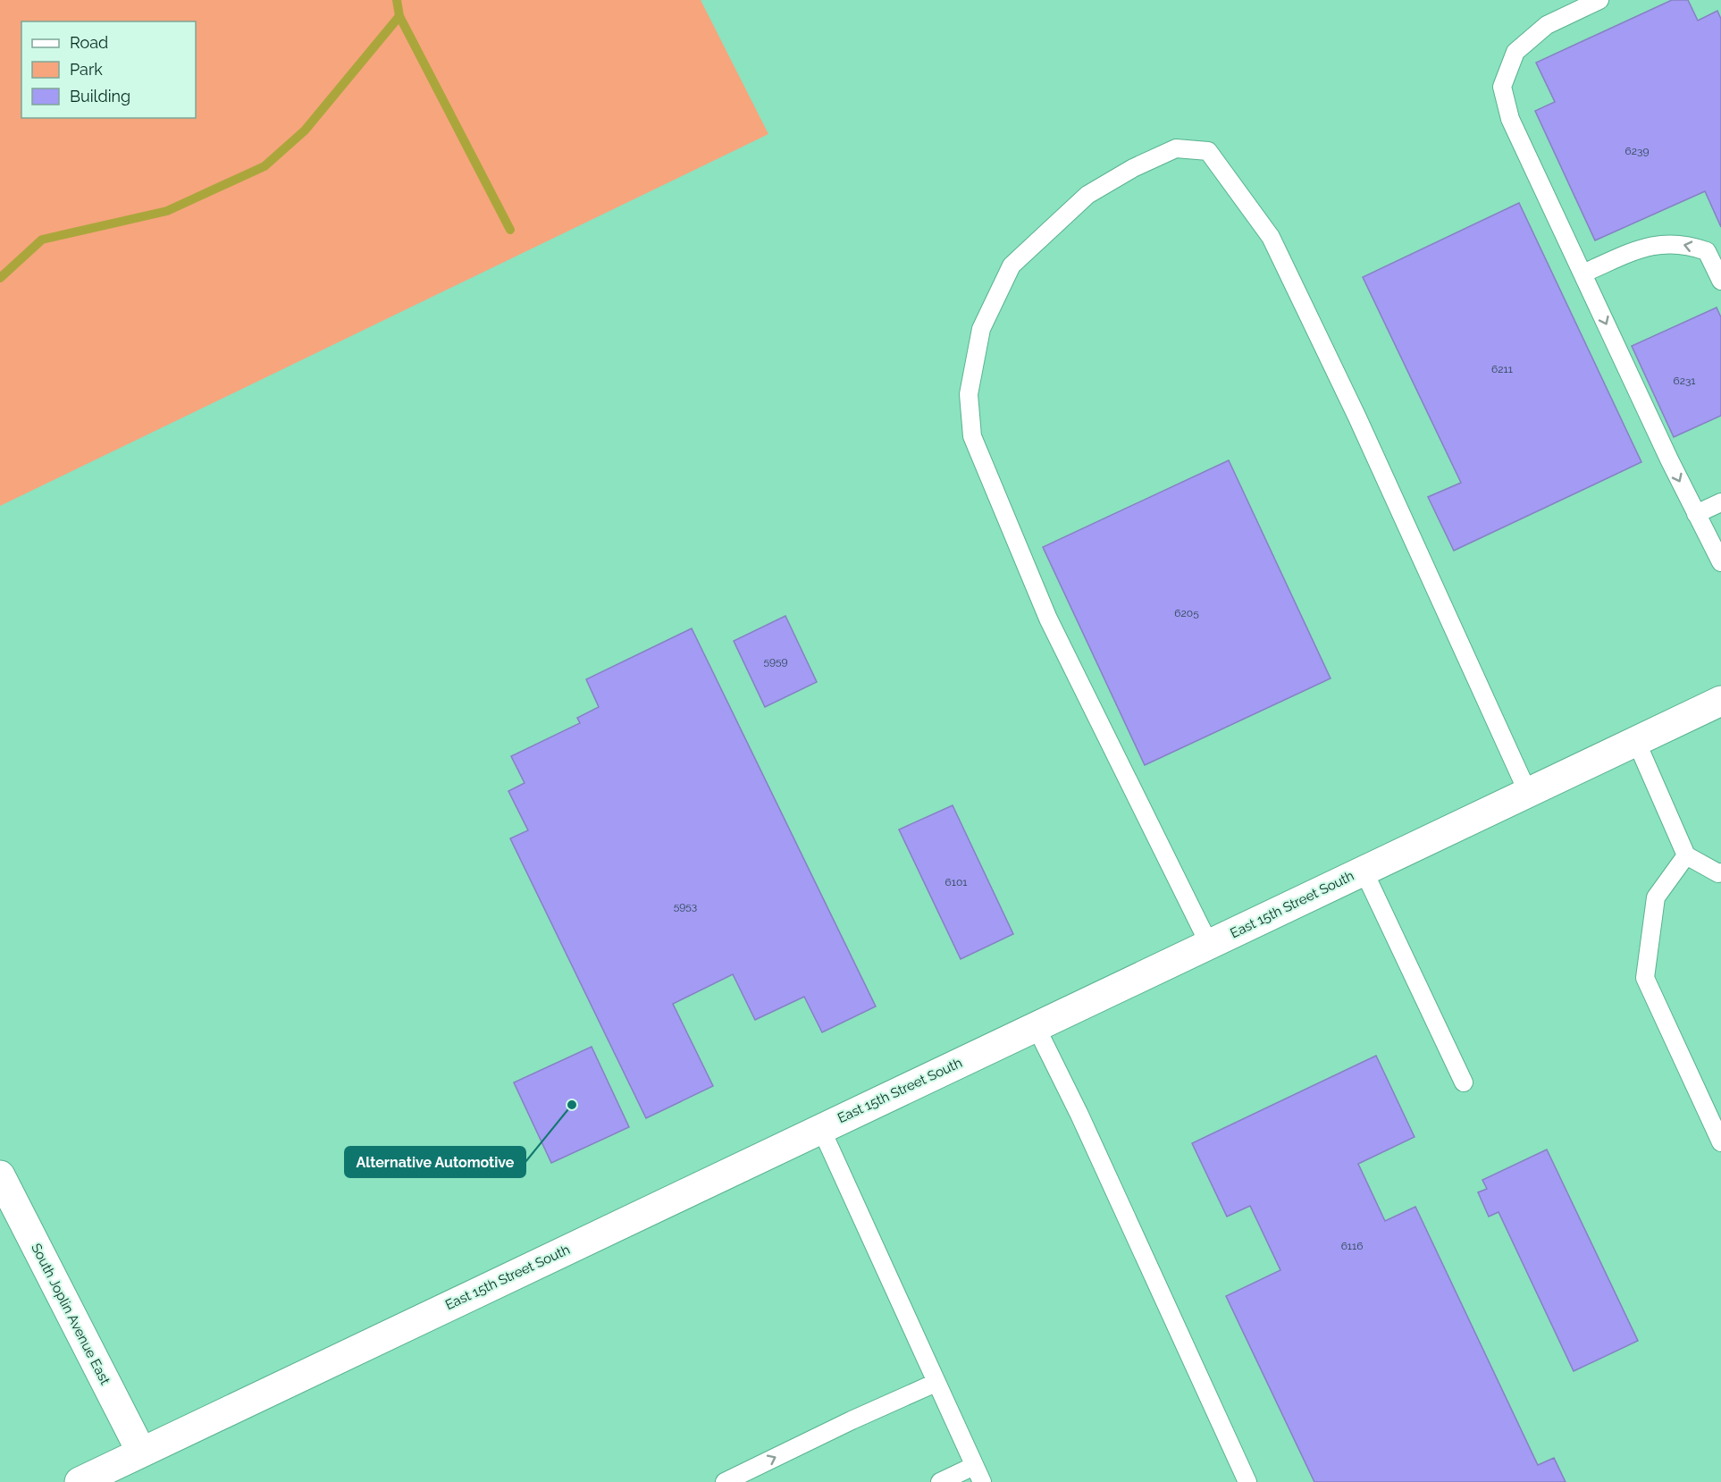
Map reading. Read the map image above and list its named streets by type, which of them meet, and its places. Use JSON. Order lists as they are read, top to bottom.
{
  "streets": {
    "main road": ["East 15th Street South", "South Joplin Avenue East"]
  },
  "crossings": [
    ["East 15th Street South", "South Joplin Avenue East"]
  ],
  "places": ["Alternative Automotive"],
  "house_numbers": [
    "6239",
    "6211",
    "6231",
    "6205",
    "5959",
    "6101",
    "5953",
    "6116"
  ],
  "legend": ["Road", "Park", "Building"]
}
